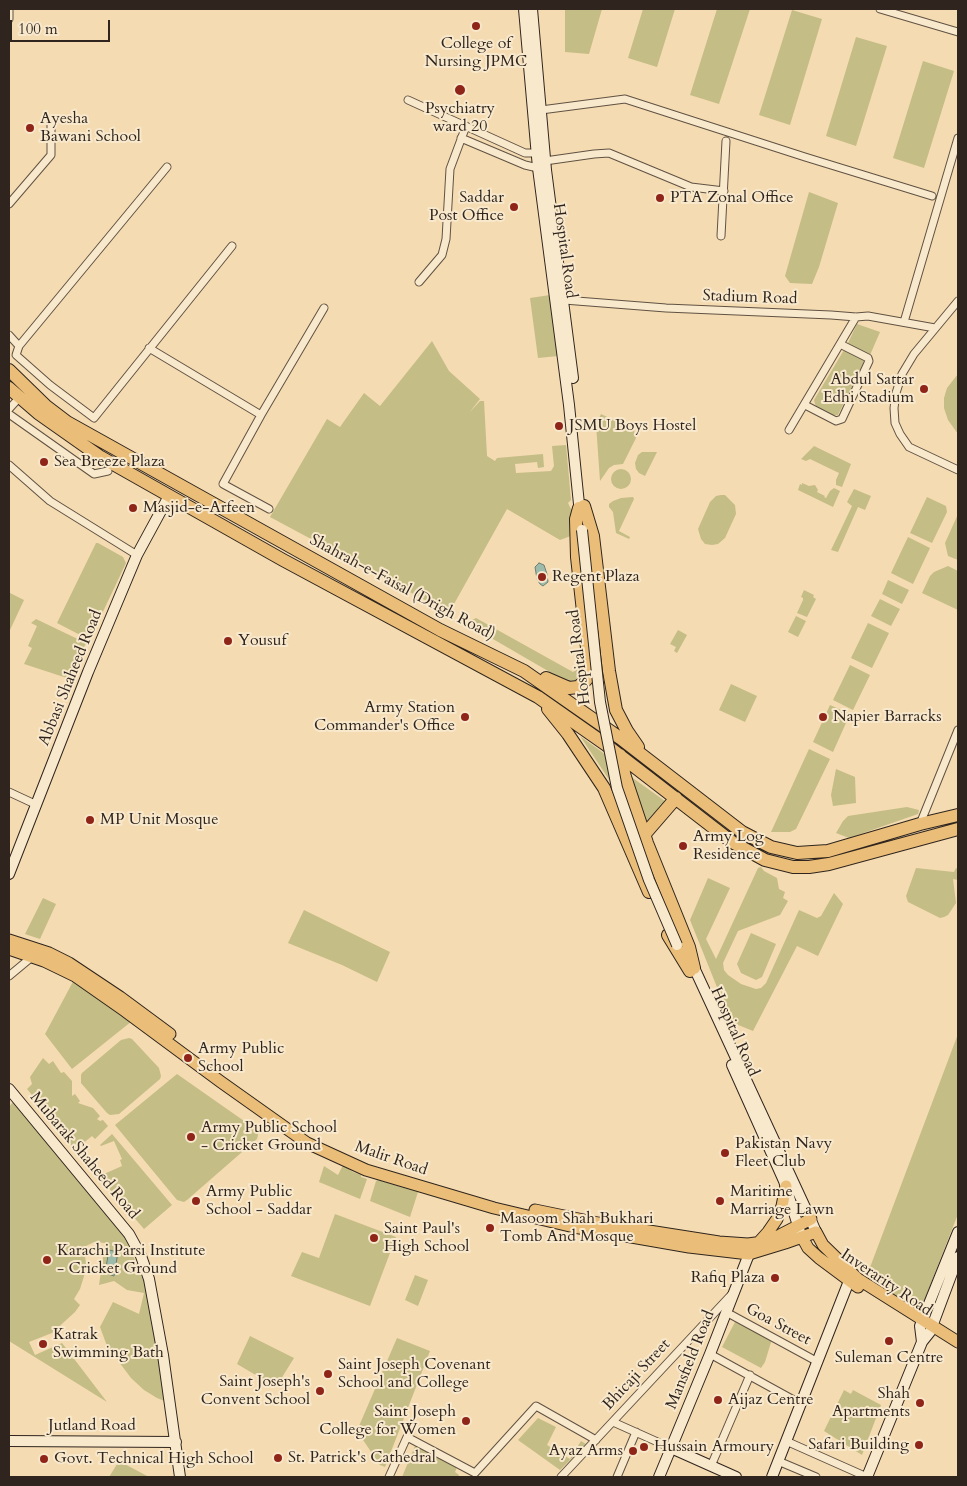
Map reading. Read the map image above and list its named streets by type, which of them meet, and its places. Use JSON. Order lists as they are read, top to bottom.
{
  "streets": {
    "highway": ["Shahrah-e-Faisal (Drigh Road)"],
    "main road": [
      "Hospital Road",
      "Abbasi Shaheed Road",
      "Mubarak Shaheed Road",
      "Malir Road",
      "Inverarity Road",
      "Mansfield Road",
      "Jutland Road"
    ],
    "street": ["Stadium Road", "Goa Street", "Bhicaji Street"]
  },
  "crossings": [
    ["Hospital Road", "Stadium Road"],
    ["Hospital Road", "Malir Road"],
    ["Hospital Road", "Inverarity Road"],
    ["Shahrah-e-Faisal (Drigh Road)", "Abbasi Shaheed Road"],
    ["Mubarak Shaheed Road", "Jutland Road"],
    ["Malir Road", "Inverarity Road"],
    ["Malir Road", "Mansfield Road"],
    ["Goa Street", "Mansfield Road"],
    ["Mansfield Road", "Bhicaji Street"]
  ],
  "places": [
    "College of Nursing JPMC",
    "Psychiatry ward 20",
    "Ayesha Bawani School",
    "PTA Zonal Office",
    "Saddar Post Office",
    "Abdul Sattar Edhi Stadium",
    "JSMU Boys Hostel",
    "Sea Breeze Plaza",
    "Masjid-e-Arfeen",
    "Regent Plaza",
    "Yousuf",
    "Army Station Commander's Office",
    "Napier Barracks",
    "MP Unit Mosque",
    "Army Log Residence",
    "Army Public School",
    "Army Public School - Cricket Ground",
    "Pakistan Navy Fleet Club",
    "Army Public School - Saddar",
    "Maritime Marriage Lawn",
    "Masoom Shah Bukhari Tomb And Mosque",
    "Saint Paul's High School",
    "Karachi Parsi Institute - Cricket Ground",
    "Rafiq Plaza",
    "Suleman Centre",
    "Katrak Swimming Bath",
    "Saint Joseph Covenant School and College",
    "Saint Joseph's Convent School",
    "Aijaz Centre",
    "Shah Apartments",
    "Saint Joseph College for Women",
    "Safari Building",
    "Hussain Armoury",
    "Ayaz Arms",
    "St. Patrick's Cathedral",
    "Govt. Technical High School"
  ],
  "scale_bar": "100 m"
}
